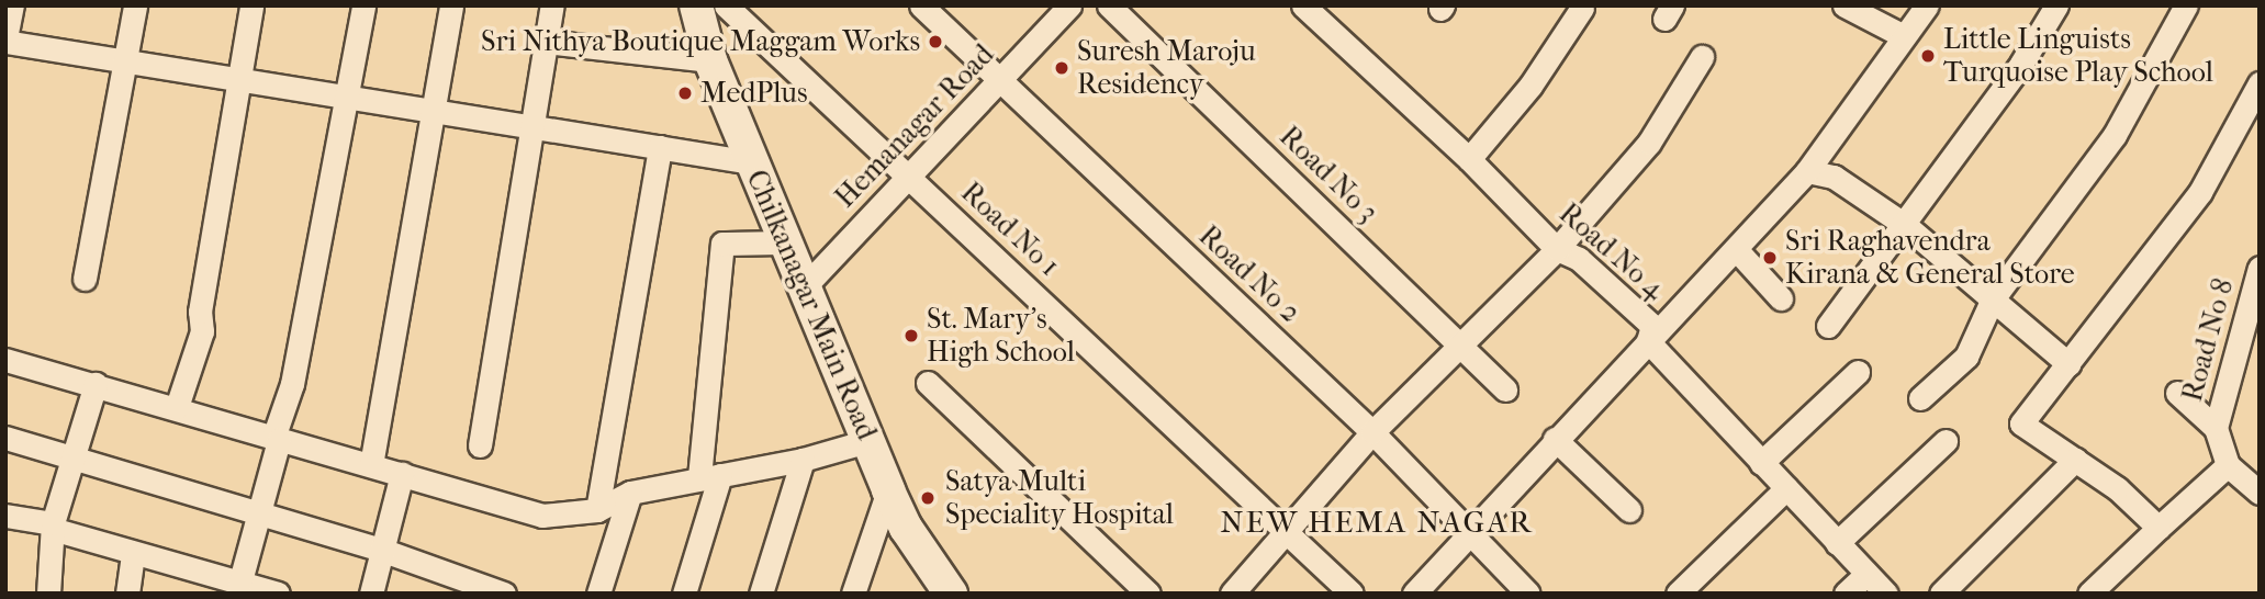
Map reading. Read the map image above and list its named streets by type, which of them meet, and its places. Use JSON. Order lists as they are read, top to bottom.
{
  "streets": {
    "main road": ["Chilkanagar Main Road"],
    "street": [
      "Hemanagar Road",
      "Road No 3",
      "Road No 1",
      "Road No 4",
      "Road No 2",
      "Road No 8"
    ]
  },
  "crossings": [
    ["Hemanagar Road", "Road No 1"],
    ["Hemanagar Road", "Road No 2"],
    ["Hemanagar Road", "Chilkanagar Main Road"]
  ],
  "districts": ["NEW HEMA NAGAR"],
  "places": [
    "Sri Nithya Boutique Maggam Works",
    "Little Linguists Turquoise Play School",
    "Suresh Maroju Residency",
    "MedPlus",
    "Sri Raghavendra Kirana & General Store",
    "St. Mary's High School",
    "Satya Multi Speciality Hospital"
  ]
}
